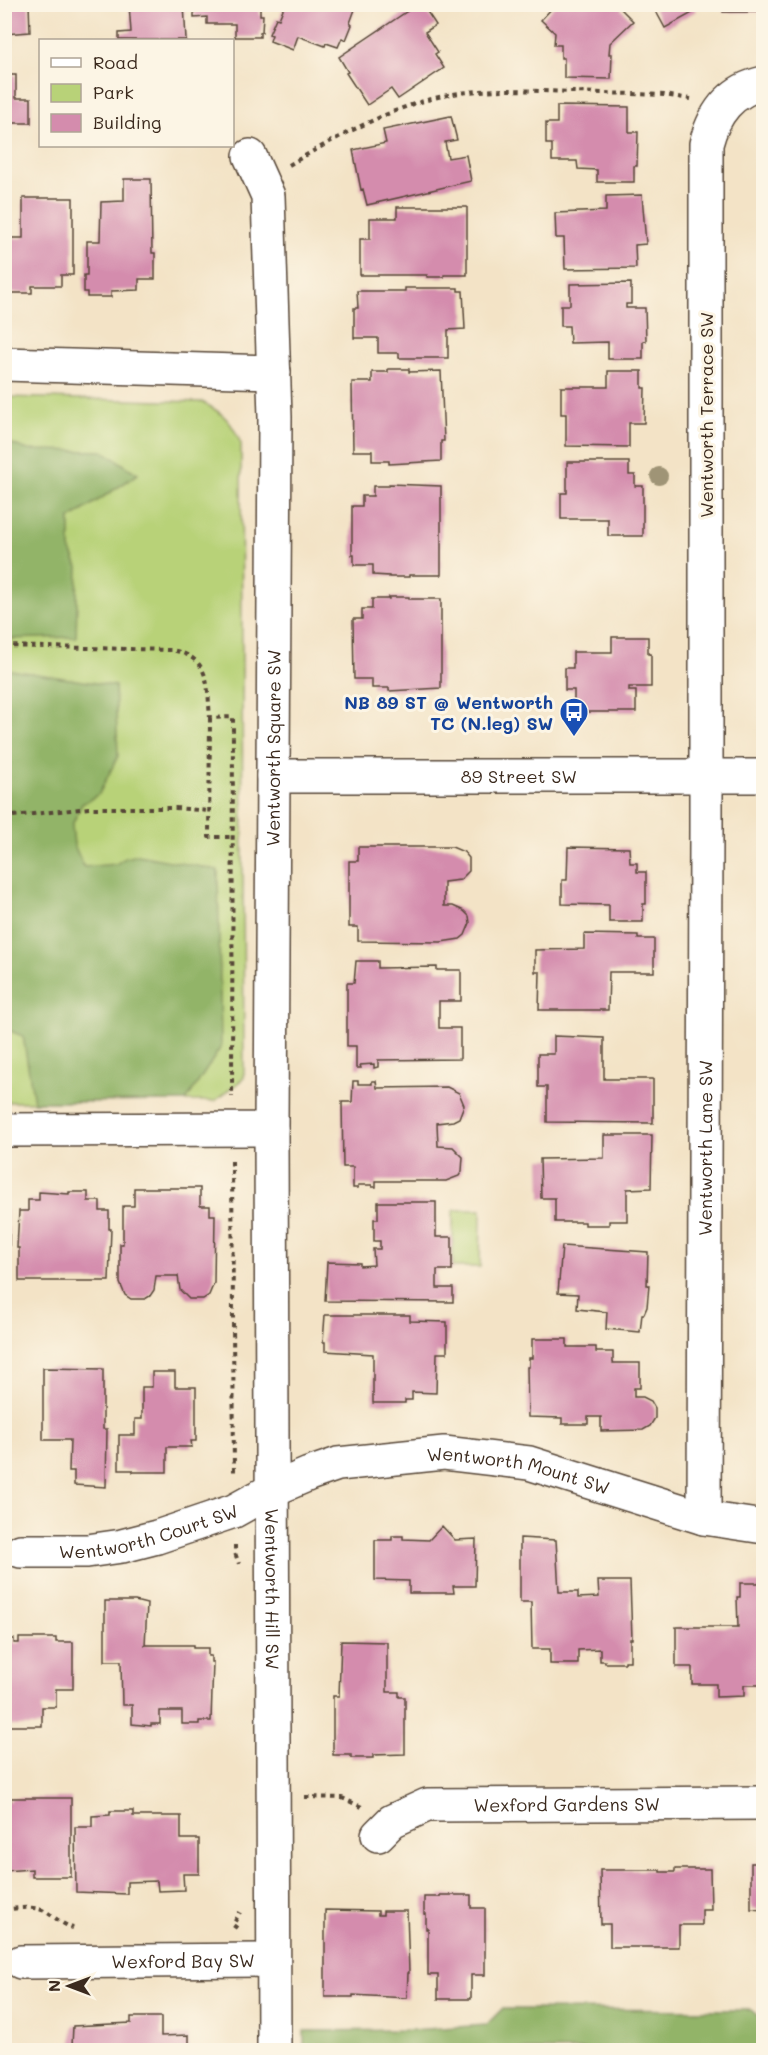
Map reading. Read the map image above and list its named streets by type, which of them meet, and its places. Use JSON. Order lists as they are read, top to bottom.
{
  "streets": {
    "street": [
      "Wentworth Terrace SW",
      "Wentworth Square SW",
      "89 Street SW",
      "Wentworth Lane SW",
      "Wentworth Mount SW",
      "Wentworth Court SW",
      "Wentworth Hill SW",
      "Wexford Gardens SW",
      "Wexford Bay SW"
    ]
  },
  "crossings": [
    ["Wentworth Terrace SW", "89 Street SW"],
    ["Wentworth Terrace SW", "Wentworth Lane SW"],
    ["Wentworth Square SW", "89 Street SW"],
    ["Wentworth Square SW", "Wentworth Hill SW"],
    ["89 Street SW", "Wentworth Lane SW"],
    ["Wentworth Lane SW", "Wentworth Mount SW"],
    ["Wentworth Mount SW", "Wentworth Court SW"],
    ["Wentworth Mount SW", "Wentworth Hill SW"],
    ["Wentworth Court SW", "Wentworth Hill SW"],
    ["Wentworth Hill SW", "Wexford Bay SW"]
  ],
  "places": {
    "bus stop": ["NB 89 ST @ Wentworth TC (N.leg) SW"]
  },
  "legend": ["Road", "Park", "Building"],
  "north": "left"
}
